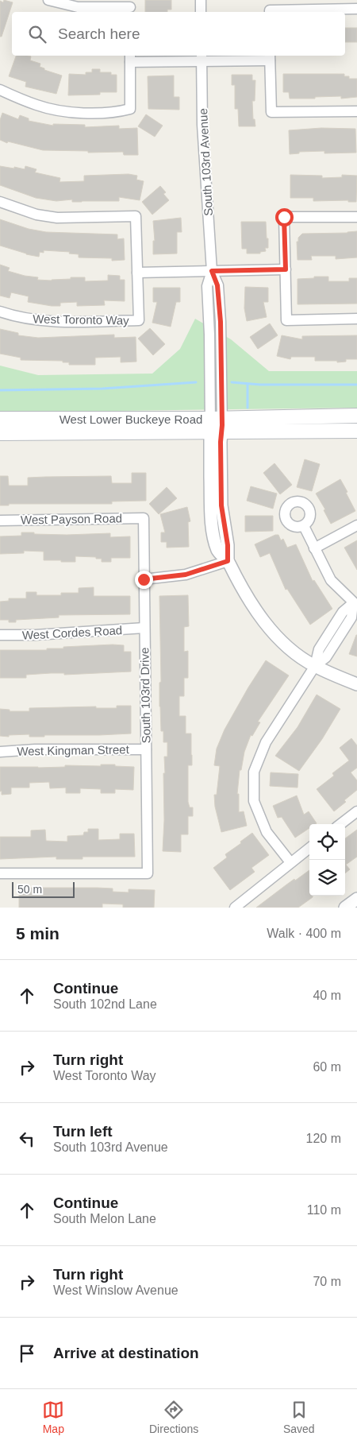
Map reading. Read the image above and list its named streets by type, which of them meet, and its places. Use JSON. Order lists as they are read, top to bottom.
{
  "streets": {
    "main road": ["West Lower Buckeye Road"],
    "street": [
      "South 103rd Avenue",
      "West Toronto Way",
      "West Payson Road",
      "West Cordes Road",
      "South 103rd Drive",
      "West Kingman Street"
    ]
  },
  "crossings": [
    ["South 103rd Avenue", "West Lower Buckeye Road"],
    ["West Payson Road", "South 103rd Drive"],
    ["West Cordes Road", "South 103rd Drive"],
    ["South 103rd Drive", "West Kingman Street"]
  ],
  "scale_bar": "50 m",
  "page": {
    "search": "Search here",
    "scale": "50 m",
    "heading": ["5 min", "Walk · 400 m"],
    "list": [
      ["Continue", "South 102nd Lane", "40 m"],
      ["Turn right", "West Toronto Way", "60 m"],
      ["Turn left", "South 103rd Avenue", "120 m"],
      ["Continue", "South Melon Lane", "110 m"],
      ["Turn right", "West Winslow Avenue", "70 m"],
      "Arrive at destination"
    ],
    "nav": ["Map", "Directions", "Saved"]
  }
}
